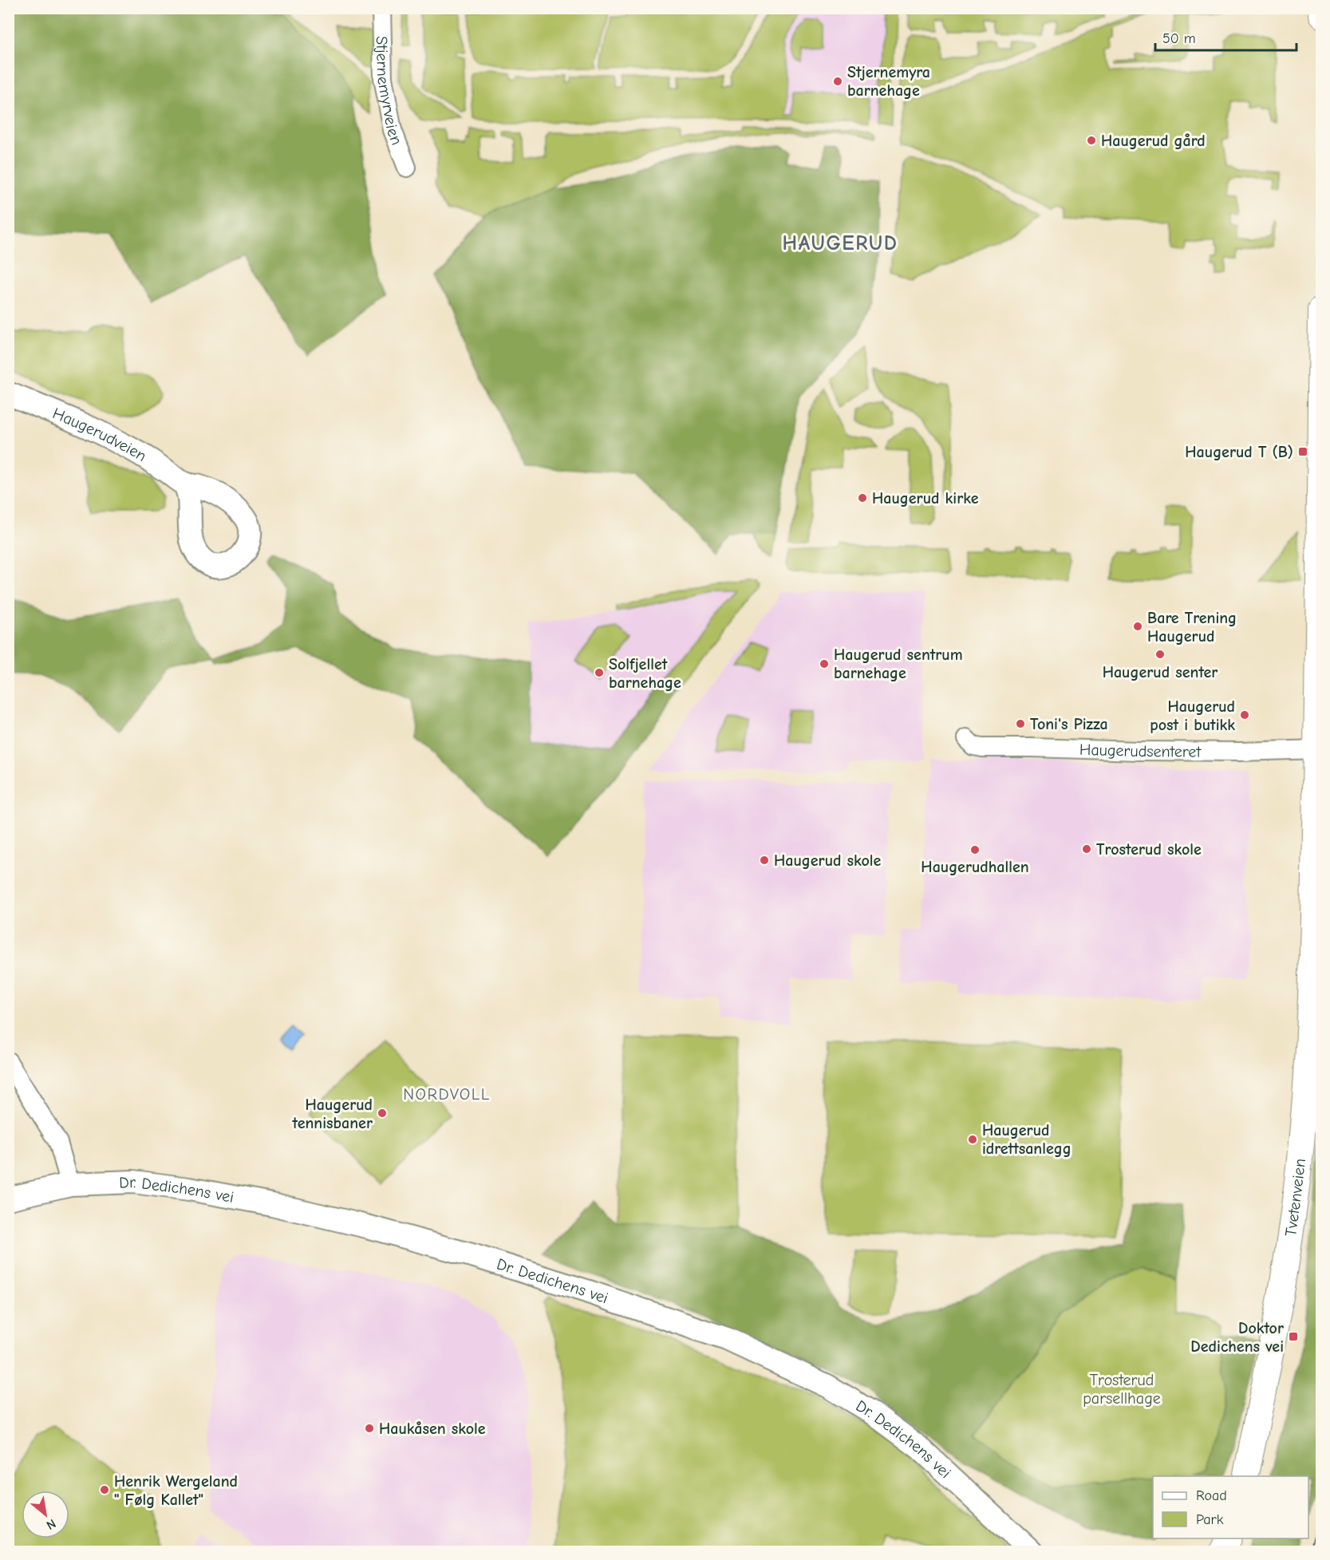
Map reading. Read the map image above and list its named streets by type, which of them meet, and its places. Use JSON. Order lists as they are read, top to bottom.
{
  "streets": {
    "main road": ["Tvetenveien"],
    "street": [
      "Stjernemyrveien",
      "Haugerudveien",
      "Haugerudsenteret",
      "Dr. Dedichens vei"
    ]
  },
  "crossings": [
    ["Haugerudsenteret", "Tvetenveien"]
  ],
  "districts": ["HAUGERUD", "NORDVOLL"],
  "parks": ["Trosterud parsellhage"],
  "places": {
    "other": [
      "Stjernemyra barnehage",
      "Haugerud gård",
      "Haugerud kirke",
      "Bare Trening Haugerud",
      "Haugerud senter",
      "Haugerud sentrum barnehage",
      "Solfjellet barnehage",
      "Haugerud post i butikk",
      "Toni's Pizza",
      "Trosterud skole",
      "Haugerudhallen",
      "Haugerud skole",
      "Haugerud tennisbaner",
      "Haugerud idrettsanlegg",
      "Haukåsen skole",
      "Henrik Wergeland \" Følg Kallet\""
    ],
    "transit": ["Haugerud T (B)", "Doktor Dedichens vei"]
  },
  "legend": ["Road", "Park"],
  "scale_bar": "50 m",
  "north": "bottom right"
}
